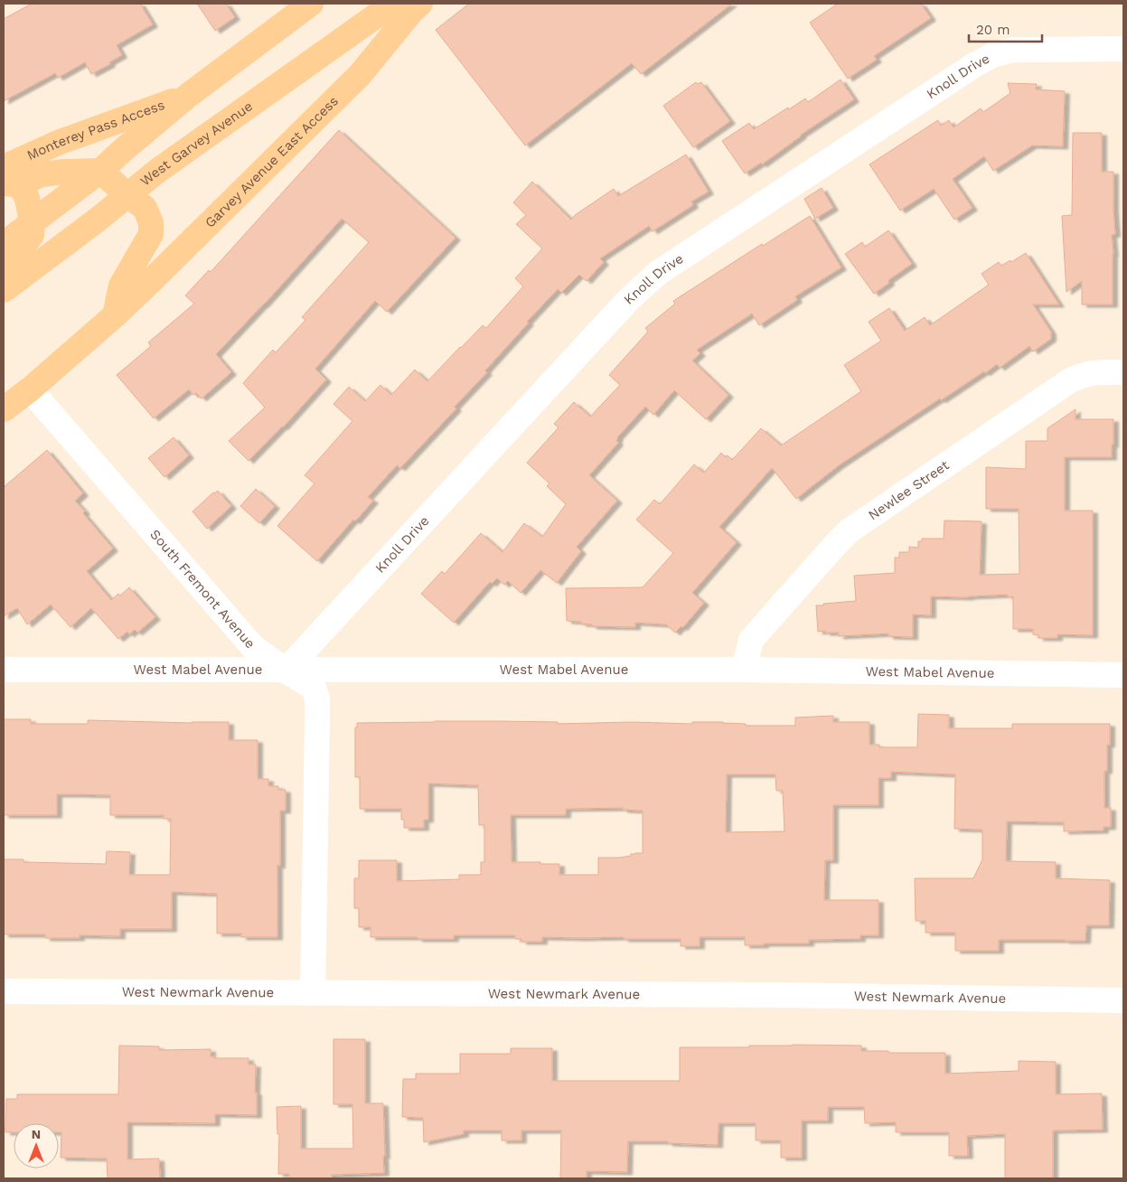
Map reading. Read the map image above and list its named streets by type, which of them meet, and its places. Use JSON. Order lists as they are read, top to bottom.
{
  "streets": {
    "main road": ["Monterey Pass Access", "West Garvey Avenue", "Garvey Avenue East Access"],
    "street": [
      "Knoll Drive",
      "Newlee Street",
      "South Fremont Avenue",
      "West Mabel Avenue",
      "West Newmark Avenue"
    ]
  },
  "crossings": [
    ["Knoll Drive", "South Fremont Avenue"],
    ["Knoll Drive", "West Mabel Avenue"],
    ["Garvey Avenue East Access", "South Fremont Avenue"],
    ["Newlee Street", "West Mabel Avenue"],
    ["South Fremont Avenue", "West Mabel Avenue"],
    ["South Fremont Avenue", "West Newmark Avenue"]
  ],
  "scale_bar": "20 m",
  "north": "top"
}
